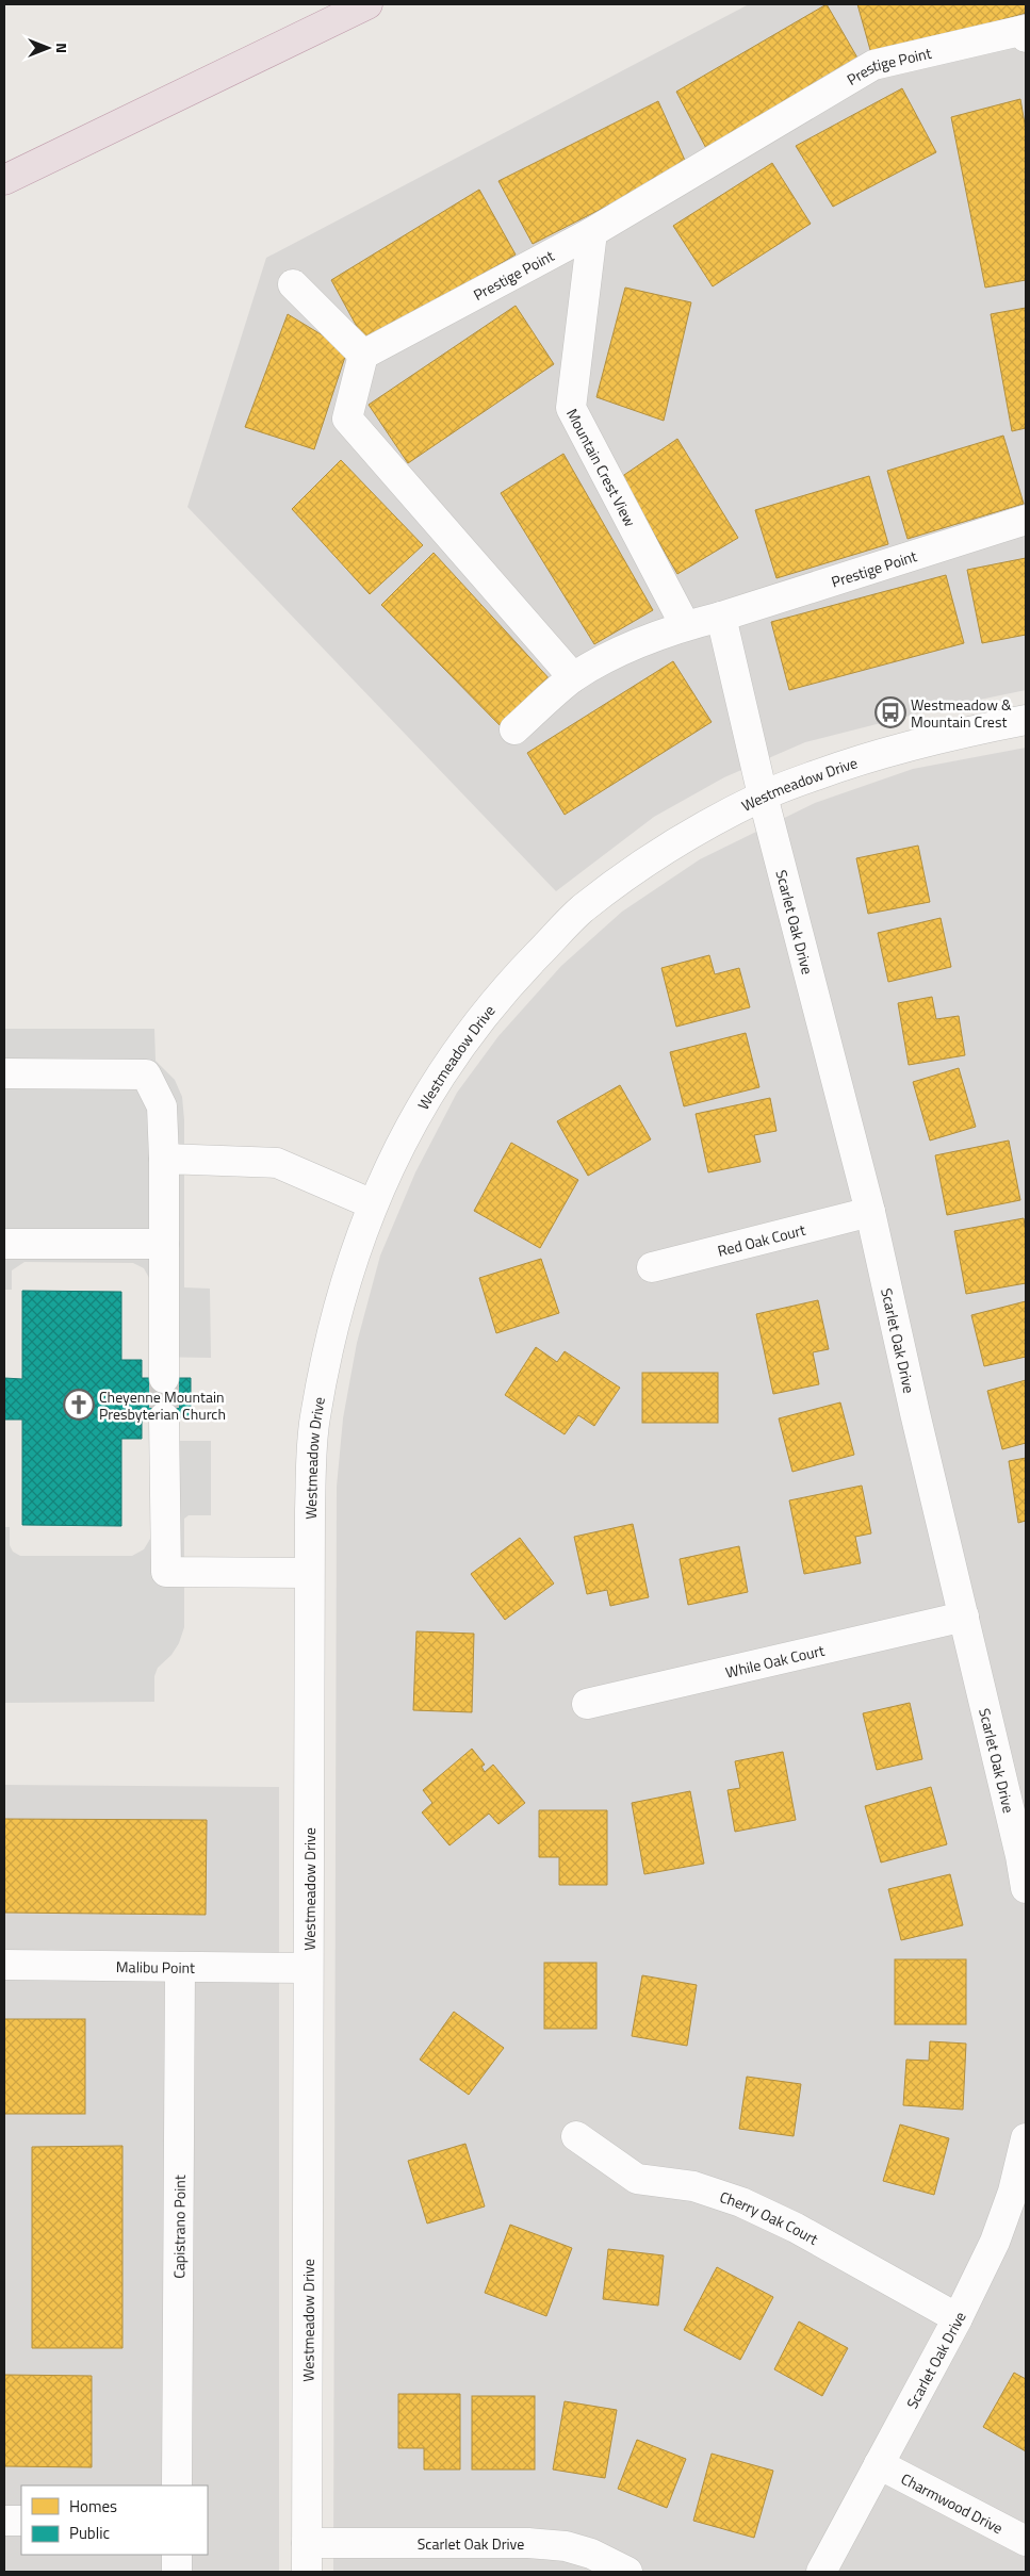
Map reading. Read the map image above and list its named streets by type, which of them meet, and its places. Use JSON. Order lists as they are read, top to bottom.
{
  "streets": {
    "street": [
      "Prestige Point",
      "Mountain Crest View",
      "Westmeadow Drive",
      "Scarlet Oak Drive",
      "Red Oak Court",
      "While Oak Court",
      "Malibu Point",
      "Cherry Oak Court",
      "Capistrano Point",
      "Charmwood Drive"
    ]
  },
  "crossings": [
    ["Prestige Point", "Mountain Crest View"],
    ["Westmeadow Drive", "Scarlet Oak Drive"],
    ["Westmeadow Drive", "Malibu Point"],
    ["Scarlet Oak Drive", "Red Oak Court"],
    ["Scarlet Oak Drive", "While Oak Court"],
    ["Scarlet Oak Drive", "Cherry Oak Court"],
    ["Scarlet Oak Drive", "Charmwood Drive"],
    ["Malibu Point", "Capistrano Point"]
  ],
  "places": {
    "bus stop": ["Westmeadow & Mountain Crest"],
    "church": ["Cheyenne Mountain Presbyterian Church"]
  },
  "legend": ["Homes", "Public"],
  "north": "right"
}
